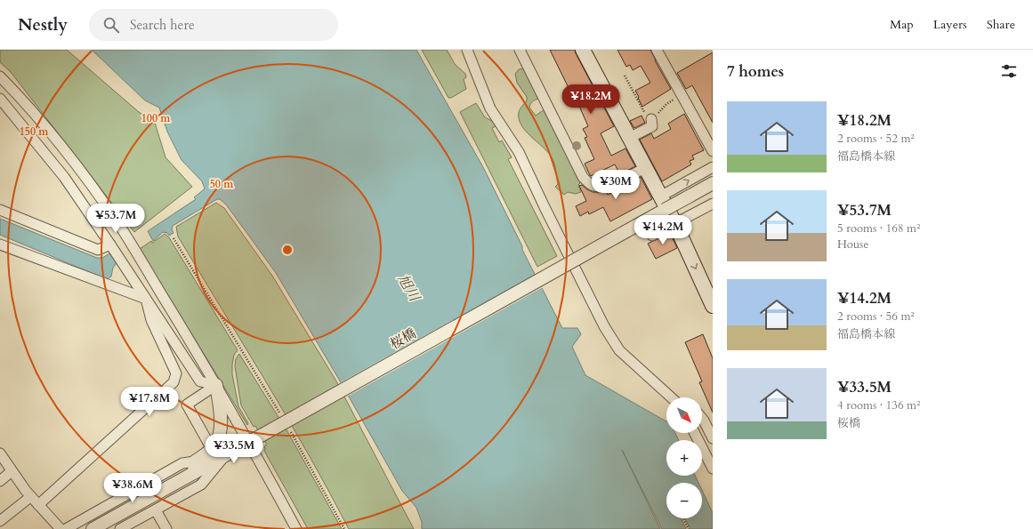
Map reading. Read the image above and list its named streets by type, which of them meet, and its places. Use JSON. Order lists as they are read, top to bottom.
{
  "streets": {
    "street": ["桜橋"]
  },
  "water": ["旭川"],
  "north": "bottom right",
  "page": {
    "header": "Nestly",
    "search": "Search here",
    "nav": ["Map", "Layers", "Share"],
    "heading": "7 homes",
    "price": [
      "¥18.2M",
      "¥30M",
      "¥53.7M",
      "¥14.2M",
      "¥17.8M",
      "¥33.5M",
      "¥38.6M"
    ],
    "list": [
      {
        "name": "¥18.2M",
        "note": "2 rooms · 52 m² · 福島橋本線"
      },
      {
        "name": "¥53.7M",
        "note": "5 rooms · 168 m² · House"
      },
      {
        "name": "¥14.2M",
        "note": "2 rooms · 56 m² · 福島橋本線"
      },
      {
        "name": "¥33.5M",
        "note": "4 rooms · 136 m² · 桜橋"
      }
    ],
    "map_buttons": ["+", "−"]
  },
  "rings": ["100 m", "150 m", "50 m"]
}
